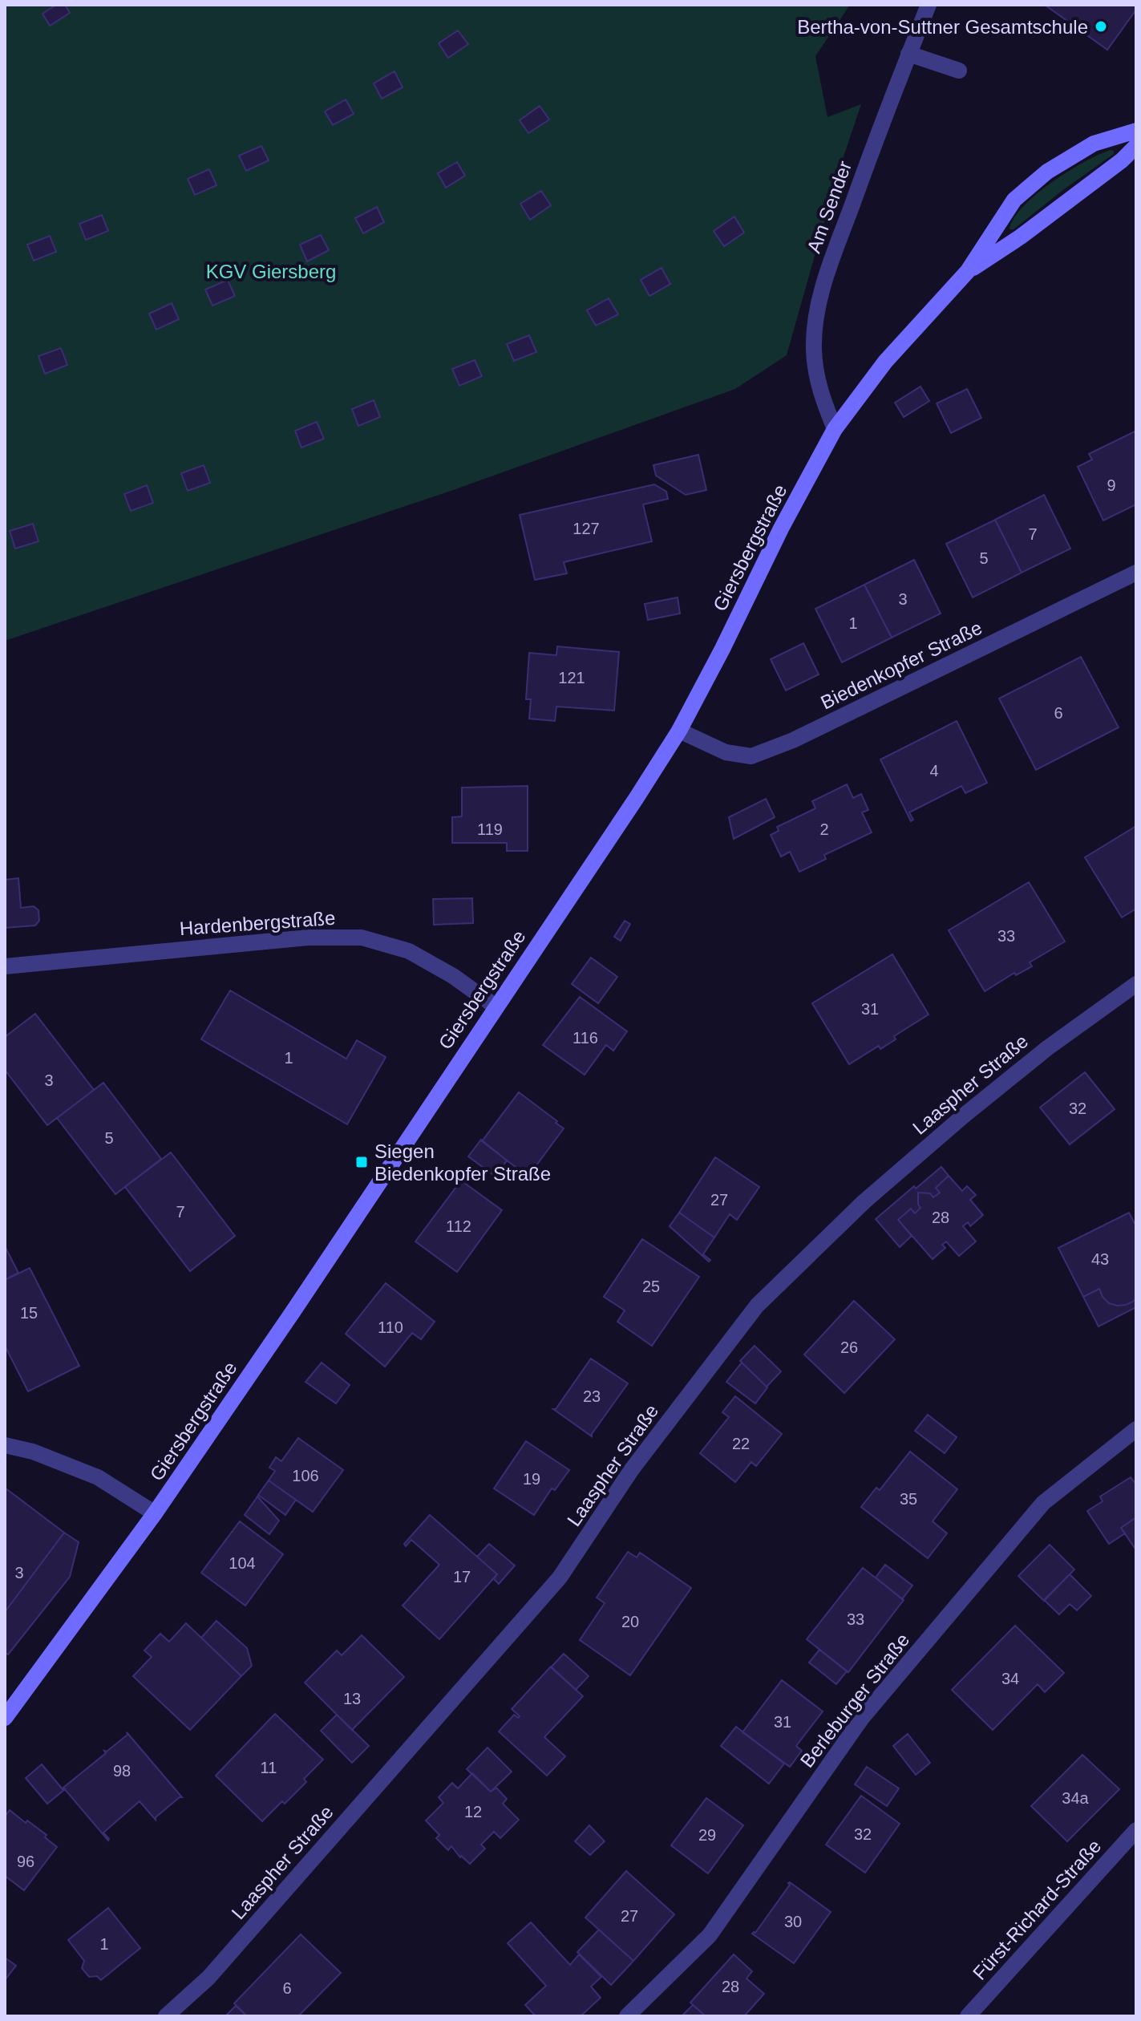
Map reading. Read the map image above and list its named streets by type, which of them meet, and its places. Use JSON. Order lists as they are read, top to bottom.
{
  "streets": {
    "street": [
      "Am Sender",
      "Giersbergstraße",
      "Biedenkopfer Straße",
      "Hardenbergstraße",
      "Laaspher Straße",
      "Berleburger Straße",
      "Fürst-Richard-Straße"
    ]
  },
  "crossings": [
    ["Am Sender", "Giersbergstraße"],
    ["Giersbergstraße", "Biedenkopfer Straße"],
    ["Giersbergstraße", "Hardenbergstraße"]
  ],
  "parks": ["KGV Giersberg"],
  "places": {
    "other": ["Bertha-von-Suttner Gesamtschule"],
    "transit": ["Siegen Biedenkopfer Straße"]
  },
  "house_numbers": [
    "9",
    "127",
    "7",
    "5",
    "3",
    "1",
    "121",
    "6",
    "4",
    "119",
    "2",
    "33",
    "31",
    "116",
    "1",
    "3",
    "32",
    "5",
    "27",
    "7",
    "28",
    "112",
    "43",
    "25",
    "15",
    "110",
    "26",
    "23",
    "22",
    "106",
    "19",
    "35",
    "104",
    "3",
    "17",
    "33",
    "20",
    "34",
    "13",
    "31",
    "11",
    "98",
    "34a",
    "12",
    "32",
    "29",
    "96",
    "27",
    "30",
    "1",
    "28",
    "6"
  ]
}
